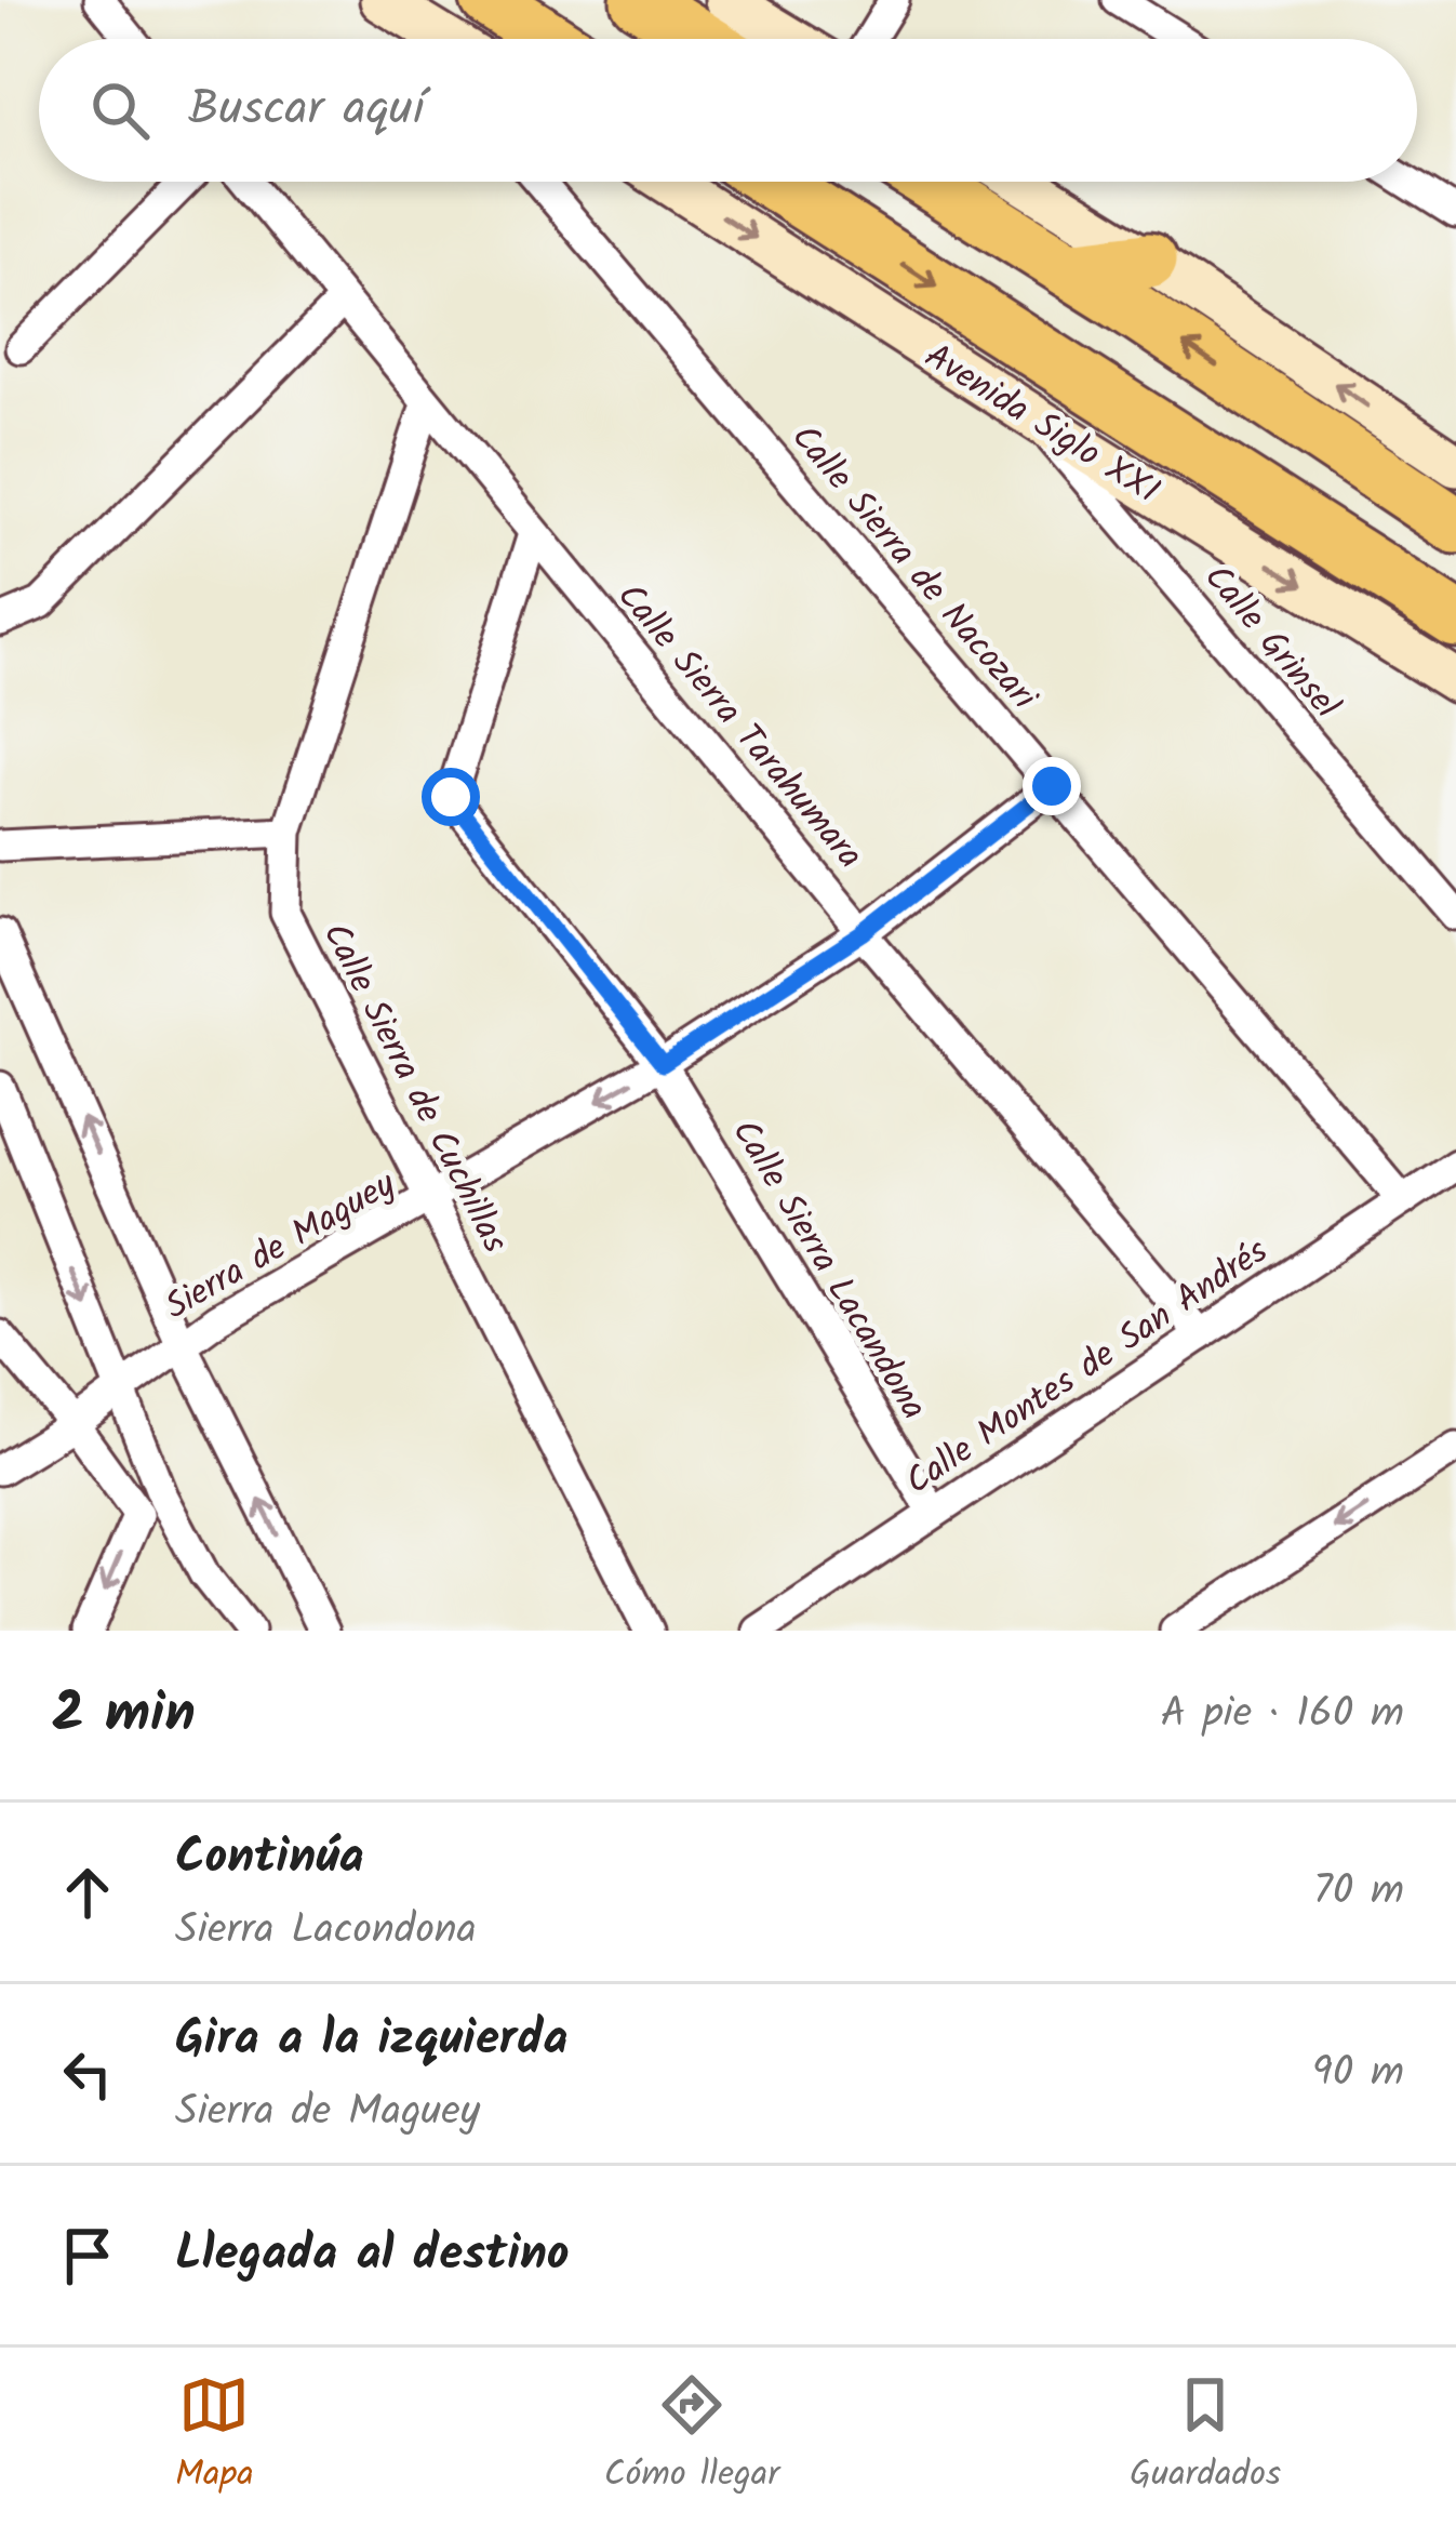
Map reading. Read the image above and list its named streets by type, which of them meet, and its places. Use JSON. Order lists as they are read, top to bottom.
{
  "streets": {
    "highway": ["Avenida Siglo XXI"],
    "street": [
      "Calle Sierra de Nacozari",
      "Calle Grinsel",
      "Calle Sierra Tarahumara",
      "Calle Sierra de Cuchillas",
      "Sierra de Maguey",
      "Calle Sierra Lacandona",
      "Calle Montes de San Andrés"
    ]
  },
  "crossings": [
    ["Avenida Siglo XXI", "Calle Grinsel"],
    ["Calle Sierra de Nacozari", "Sierra de Maguey"],
    ["Calle Sierra de Nacozari", "Calle Montes de San Andrés"],
    ["Calle Sierra Tarahumara", "Calle Sierra de Cuchillas"],
    ["Calle Sierra Tarahumara", "Sierra de Maguey"],
    ["Calle Sierra Tarahumara", "Calle Sierra Lacandona"],
    ["Calle Sierra Tarahumara", "Calle Montes de San Andrés"],
    ["Calle Sierra de Cuchillas", "Sierra de Maguey"],
    ["Sierra de Maguey", "Calle Sierra Lacandona"],
    ["Calle Sierra Lacandona", "Calle Montes de San Andrés"]
  ],
  "page": {
    "search": "Buscar aquí",
    "heading": ["2 min", "A pie · 160 m"],
    "list": [
      ["Continúa", "Sierra Lacondona", "70 m"],
      ["Gira a la izquierda", "Sierra de Maguey", "90 m"],
      "Llegada al destino"
    ],
    "nav": ["Mapa", "Cómo llegar", "Guardados"]
  }
}
